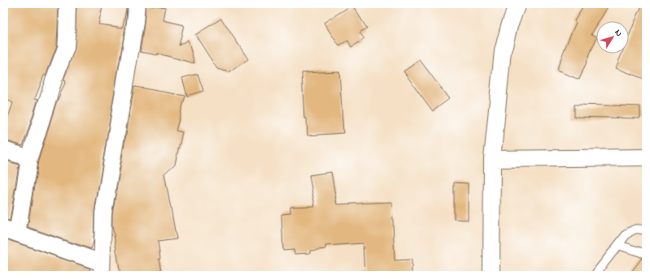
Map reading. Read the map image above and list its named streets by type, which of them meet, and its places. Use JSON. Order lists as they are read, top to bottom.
{
  "north": "top right"
}
